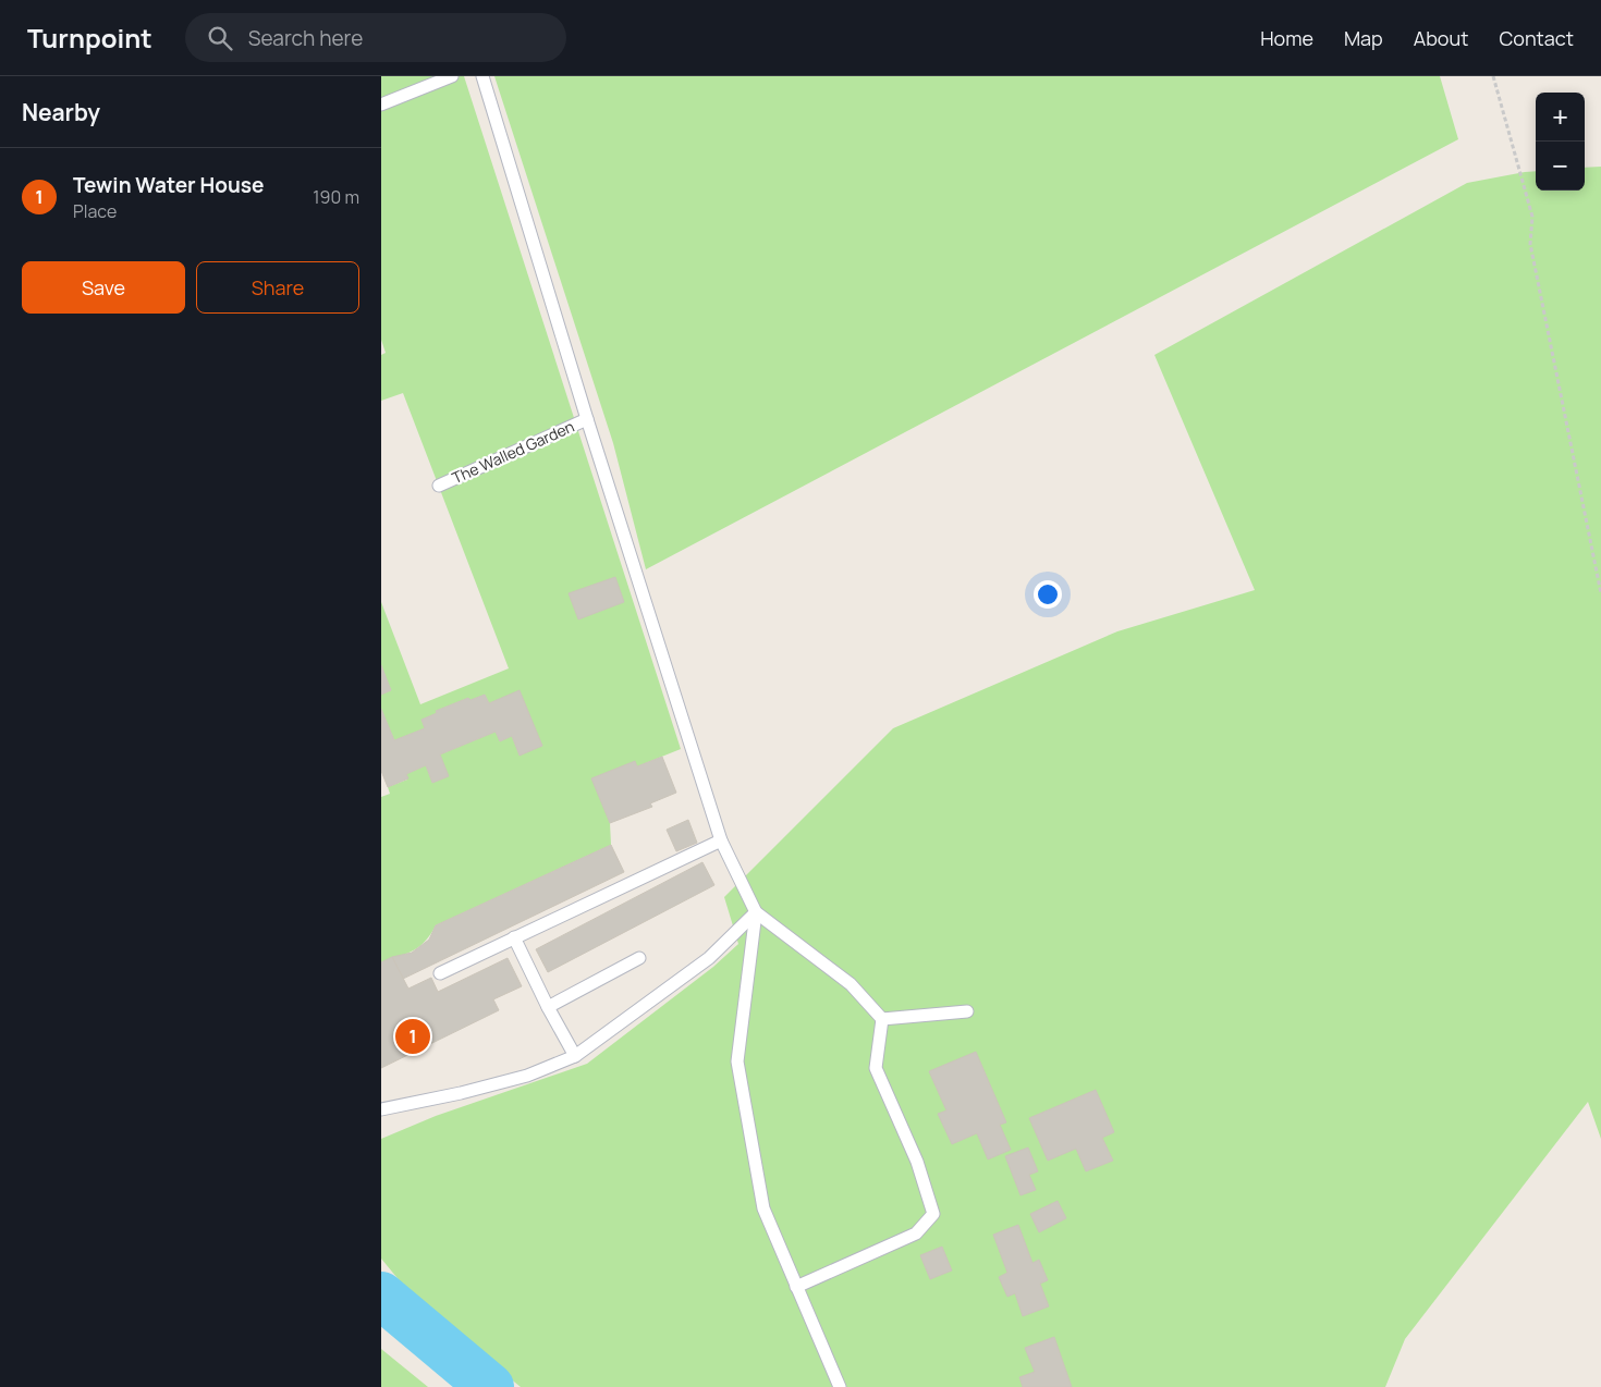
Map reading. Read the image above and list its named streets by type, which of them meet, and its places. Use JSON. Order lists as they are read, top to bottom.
{
  "streets": {
    "lane": ["The Walled Garden"]
  },
  "page": {
    "header": "Turnpoint",
    "search": "Search here",
    "nav": [
      "Home",
      "Map",
      "About",
      "Contact"
    ],
    "heading": "Nearby",
    "map_buttons": ["+", "−"],
    "list": [
      {
        "mark": "1",
        "name": "Tewin Water House",
        "note": "Place",
        "value": "190 m"
      }
    ],
    "buttons": ["Save", "Share"],
    "pins": "1"
  }
}
